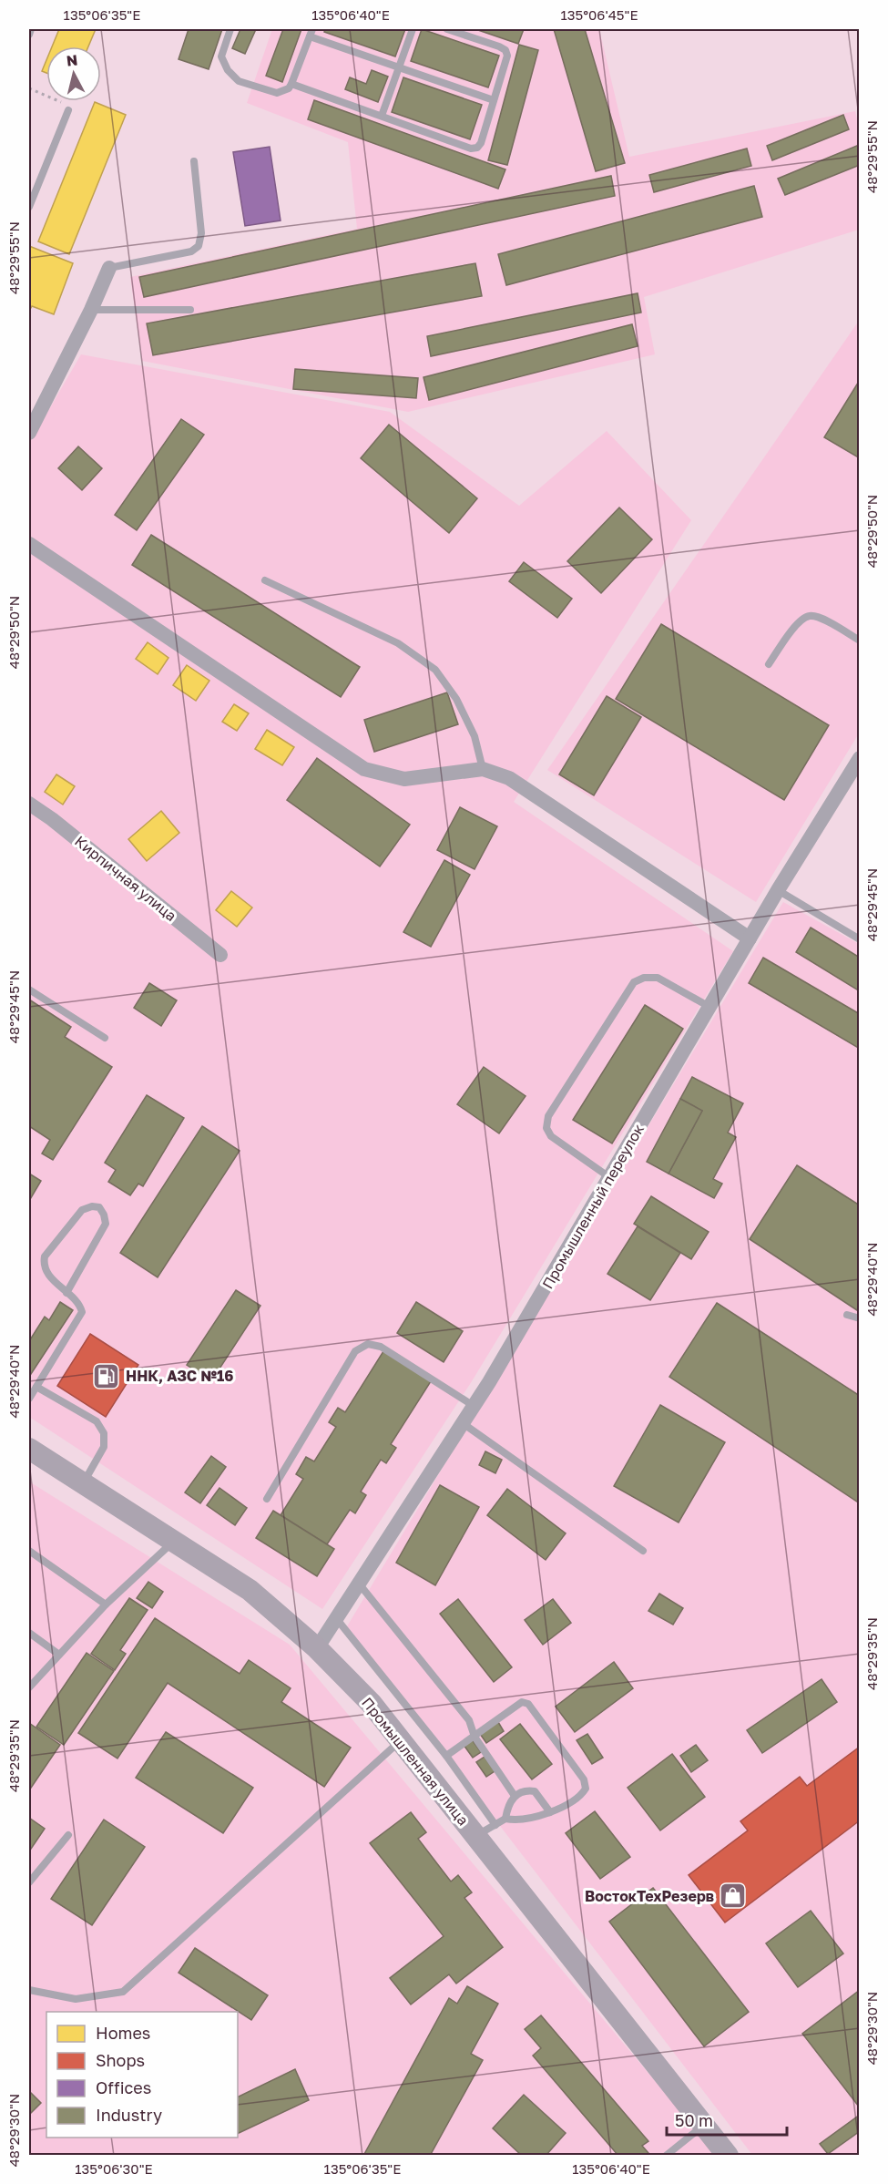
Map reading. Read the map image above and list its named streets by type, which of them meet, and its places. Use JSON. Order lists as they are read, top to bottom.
{
  "streets": {
    "street": ["Кирпичная улица", "Промышленный переулок", "Промышленная улица"]
  },
  "crossings": [
    ["Промышленный переулок", "Промышленная улица"]
  ],
  "places": {
    "fuel station": ["ННК, АЗС №16"],
    "shop": ["ВостокТехРезерв"]
  },
  "legend": [
    "Homes",
    "Shops",
    "Offices",
    "Industry"
  ],
  "scale_bar": "50 m",
  "north": "top",
  "coordinates": [
    "135°06'35\"E",
    "135°06'40\"E",
    "135°06'45\"E",
    "48°29'55\"N",
    "48°29'50\"N",
    "48°29'45\"N",
    "48°29'40\"N",
    "48°29'35\"N",
    "48°29'30\"N",
    "135°06'30\"E"
  ]
}
